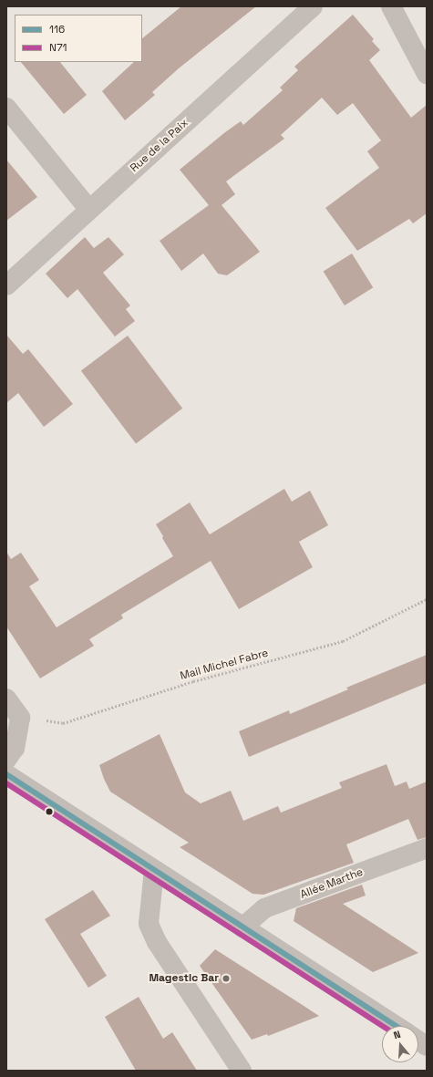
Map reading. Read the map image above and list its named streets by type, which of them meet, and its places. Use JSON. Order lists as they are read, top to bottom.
{
  "streets": {
    "street": ["Rue de la Paix", "Allée Marthe"],
    "path": ["Mail Michel Fabre"]
  },
  "places": ["Magestic Bar"],
  "lines": ["transit line 116", "transit line N71"],
  "legend": ["116", "N71"],
  "north": "top"
}
